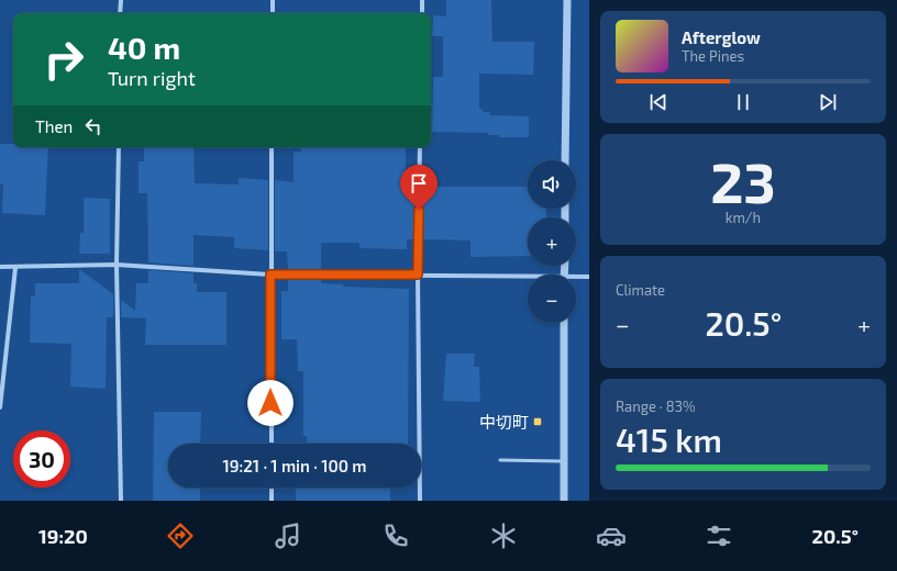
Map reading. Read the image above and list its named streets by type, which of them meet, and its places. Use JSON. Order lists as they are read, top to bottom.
{
  "places": {
    "transit": ["中切町"]
  },
  "page": {
    "turn": ["40 m", "Turn right"],
    "song": ["Afterglow", "The Pines"],
    "then": "Then",
    "tile": [
      ["23", "km/h"],
      "Climate",
      ["Range · 83%", "415 km"]
    ],
    "map_buttons": ["+", "−"],
    "heat": ["−", "20.5°", "+"],
    "limit": "30",
    "trip": "19:21 · 1 min · 100 m",
    "tabs": ["19:20", "20.5°"]
  }
}
